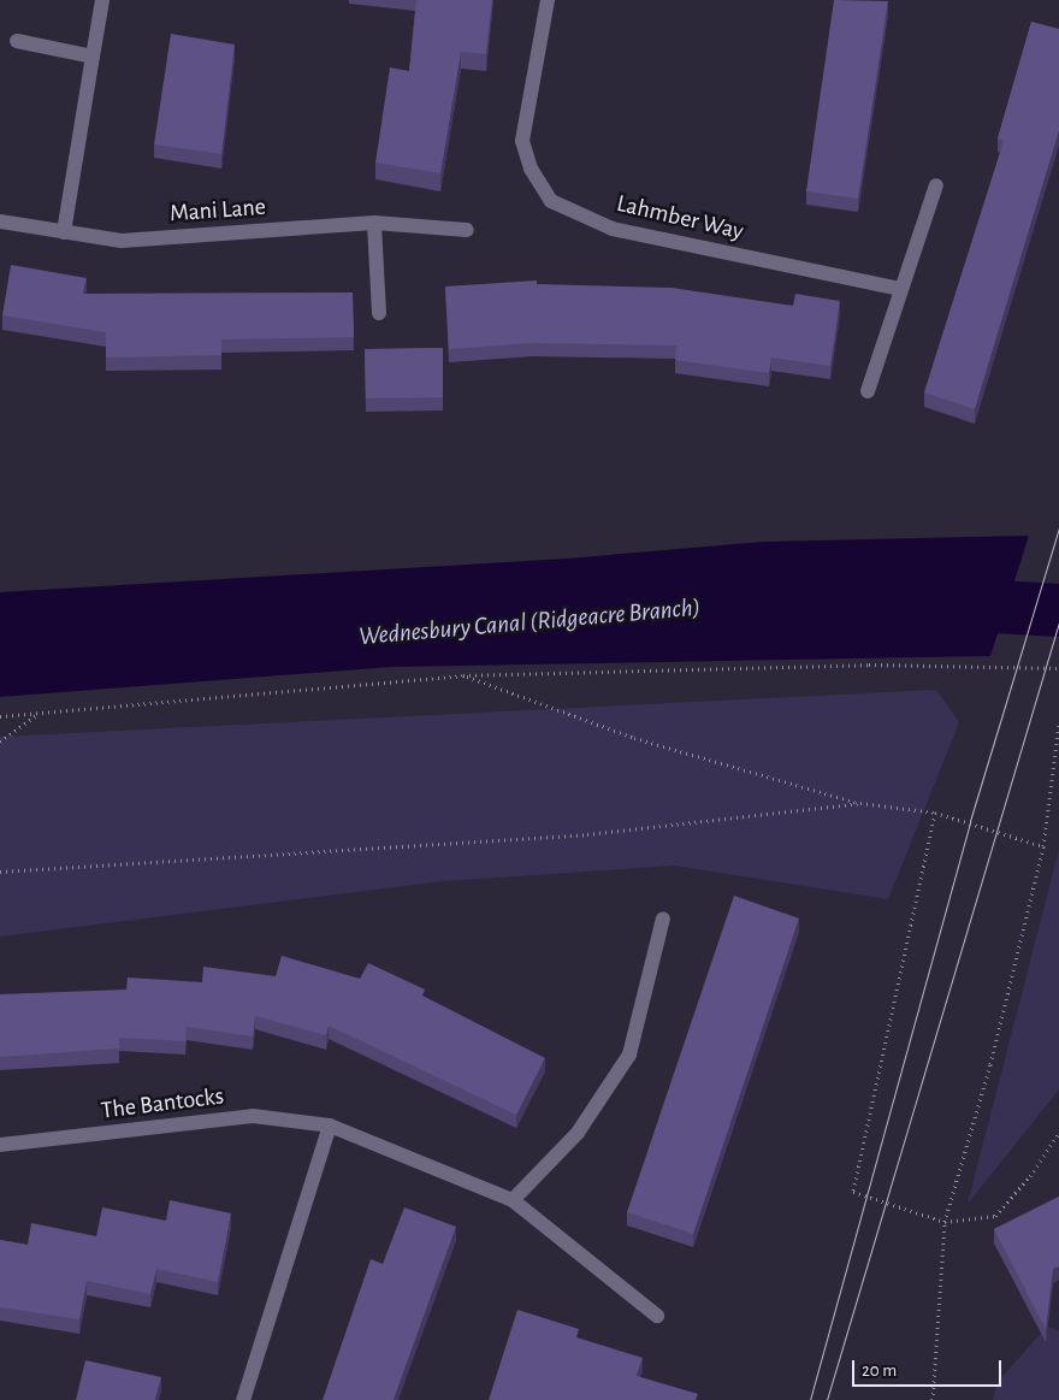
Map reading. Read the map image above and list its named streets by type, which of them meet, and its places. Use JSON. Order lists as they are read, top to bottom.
{
  "streets": {
    "street": ["Mani Lane", "Lahmber Way", "The Bantocks"]
  },
  "water": ["Wednesbury Canal (Ridgeacre Branch)"],
  "scale_bar": "20 m"
}
